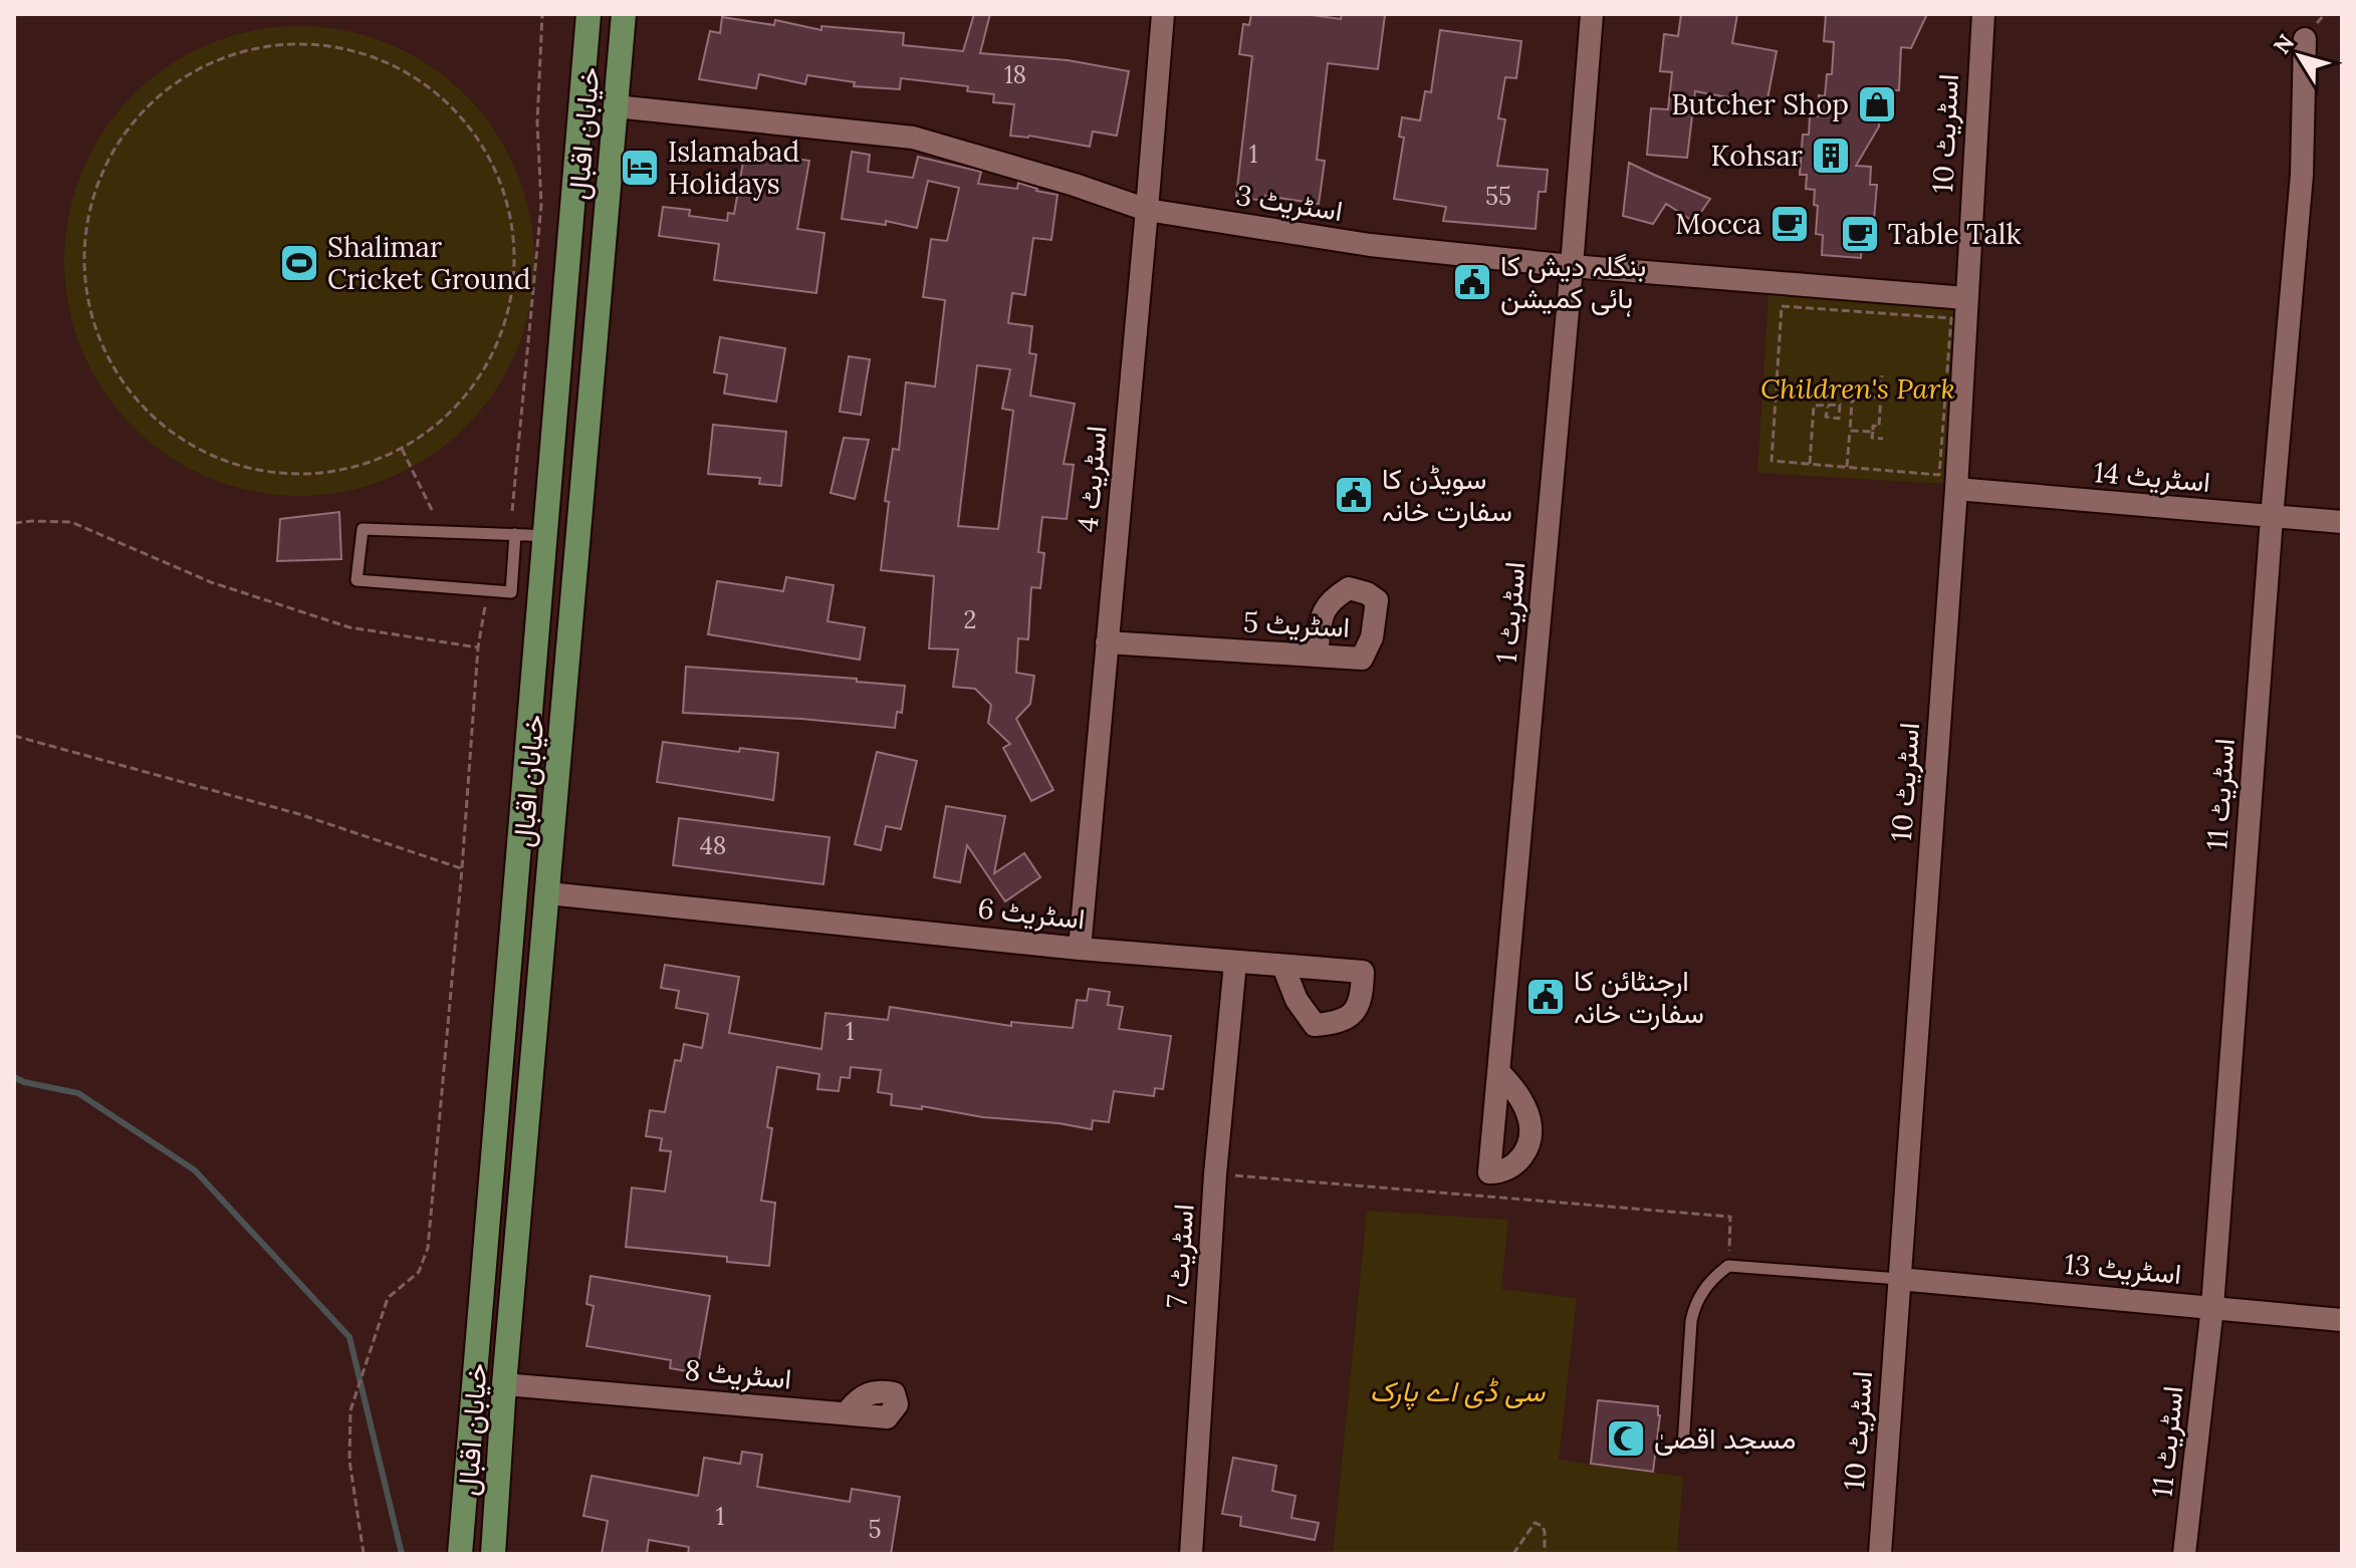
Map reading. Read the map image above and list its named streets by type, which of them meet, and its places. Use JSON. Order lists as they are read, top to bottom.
{
  "streets": {
    "main road": ["خیابان اقبال"],
    "street": [
      "اسٹریٹ 10",
      "اسٹریٹ 3",
      "اسٹریٹ 14",
      "اسٹریٹ 4",
      "اسٹریٹ 1",
      "اسٹریٹ 5",
      "اسٹریٹ 11",
      "اسٹریٹ 6",
      "اسٹریٹ 7",
      "اسٹریٹ 13",
      "اسٹریٹ 8"
    ]
  },
  "crossings": [
    ["خیابان اقبال", "اسٹریٹ 3"],
    ["خیابان اقبال", "اسٹریٹ 6"],
    ["خیابان اقبال", "اسٹریٹ 8"],
    ["اسٹریٹ 10", "اسٹریٹ 3"],
    ["اسٹریٹ 10", "اسٹریٹ 14"],
    ["اسٹریٹ 10", "اسٹریٹ 13"],
    ["اسٹریٹ 3", "اسٹریٹ 4"],
    ["اسٹریٹ 3", "اسٹریٹ 1"],
    ["اسٹریٹ 14", "اسٹریٹ 11"],
    ["اسٹریٹ 4", "اسٹریٹ 5"],
    ["اسٹریٹ 4", "اسٹریٹ 6"],
    ["اسٹریٹ 11", "اسٹریٹ 13"],
    ["اسٹریٹ 6", "اسٹریٹ 7"]
  ],
  "parks": ["Children's Park", "سی ڈی اے پارک"],
  "places": {
    "shop": ["Butcher Shop"],
    "building": ["Kohsar"],
    "hotel": ["Islamabad Holidays"],
    "cafe": ["Mocca", "Table Talk"],
    "sports": ["Shalimar Cricket Ground"],
    "public building": ["بنگلہ دیش کا ہائی کمیشن", "سویڈن کا سفارت خانہ", "ارجنٹائن کا سفارت خانہ"],
    "mosque": ["مسجد اقصیٰ"]
  },
  "house_numbers": [
    "18",
    "1",
    "55",
    "2",
    "48",
    "1",
    "1",
    "5"
  ],
  "north": "top left"
}
